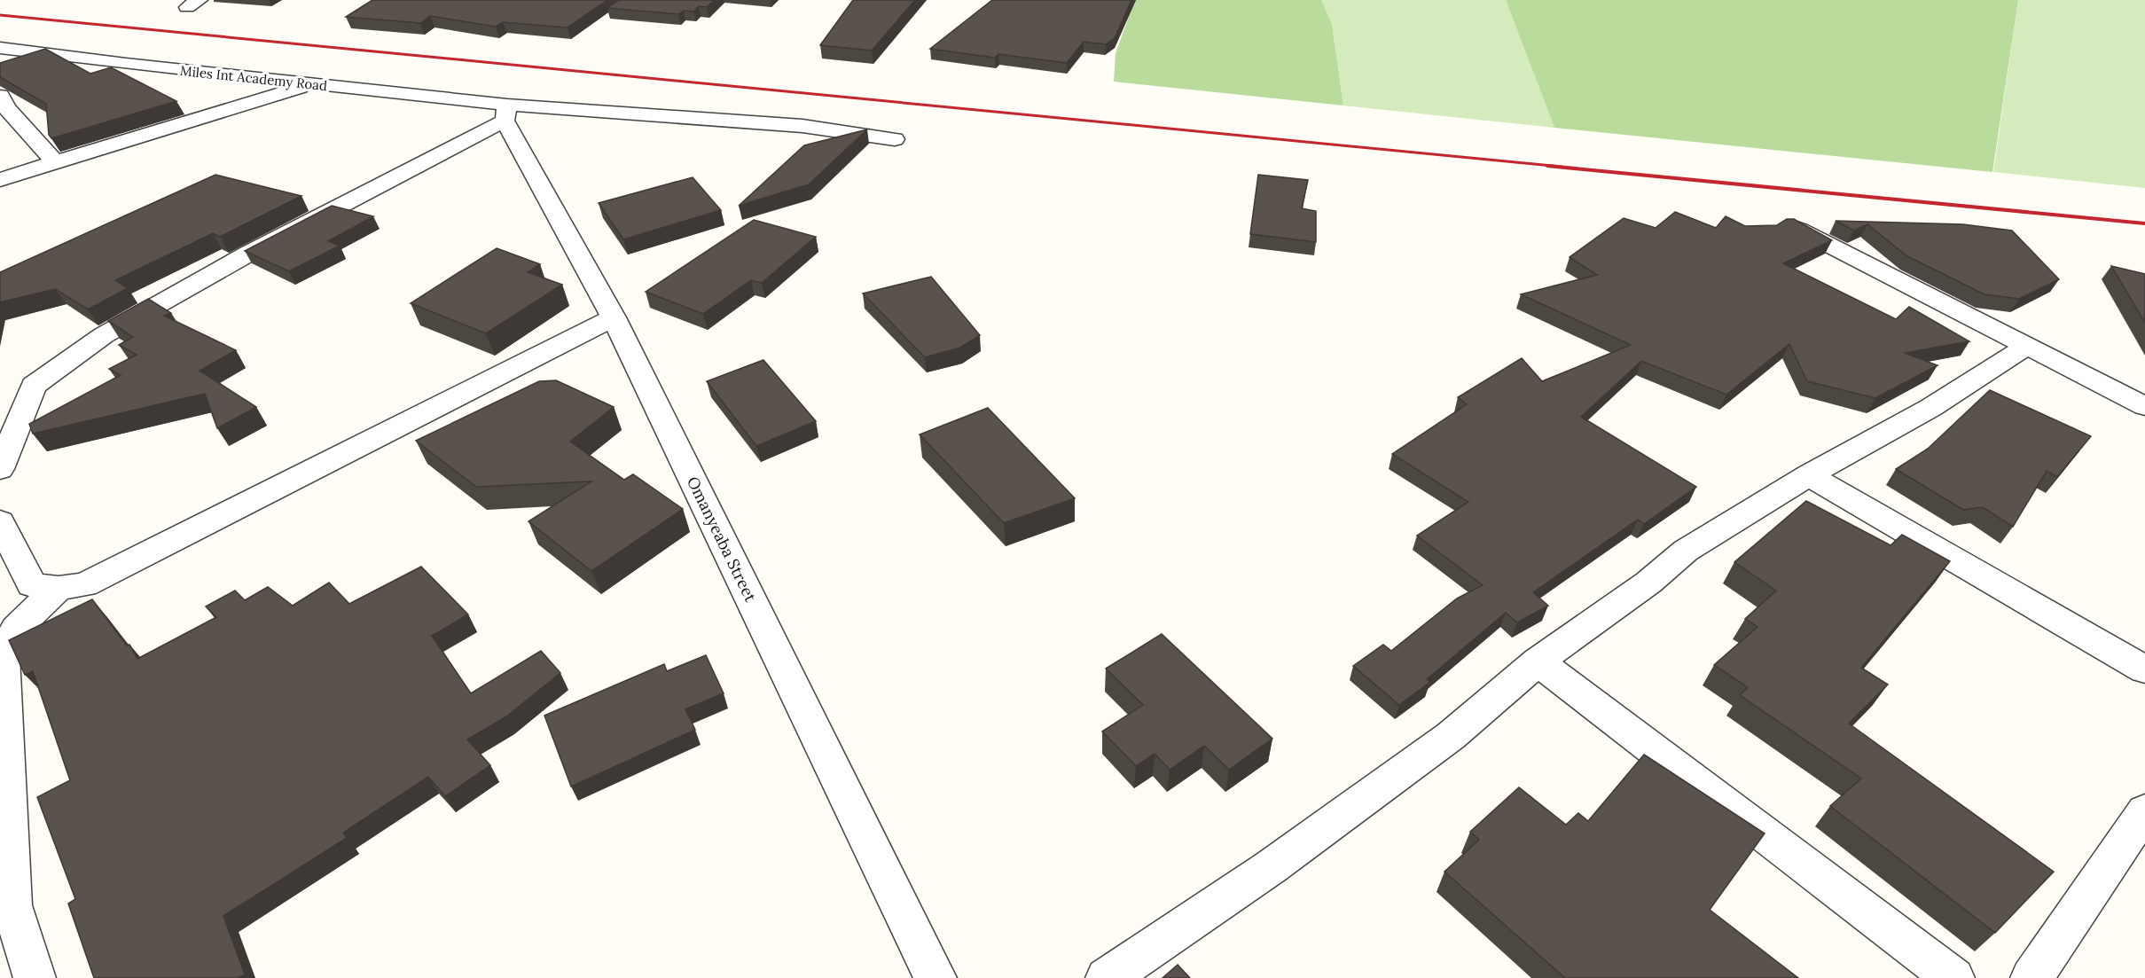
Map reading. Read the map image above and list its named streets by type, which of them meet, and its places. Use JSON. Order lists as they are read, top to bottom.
{
  "streets": {
    "street": ["Miles Int Academy Road", "Omanyeaba Street"]
  },
  "crossings": [
    ["Miles Int Academy Road", "Omanyeaba Street"]
  ]
}
